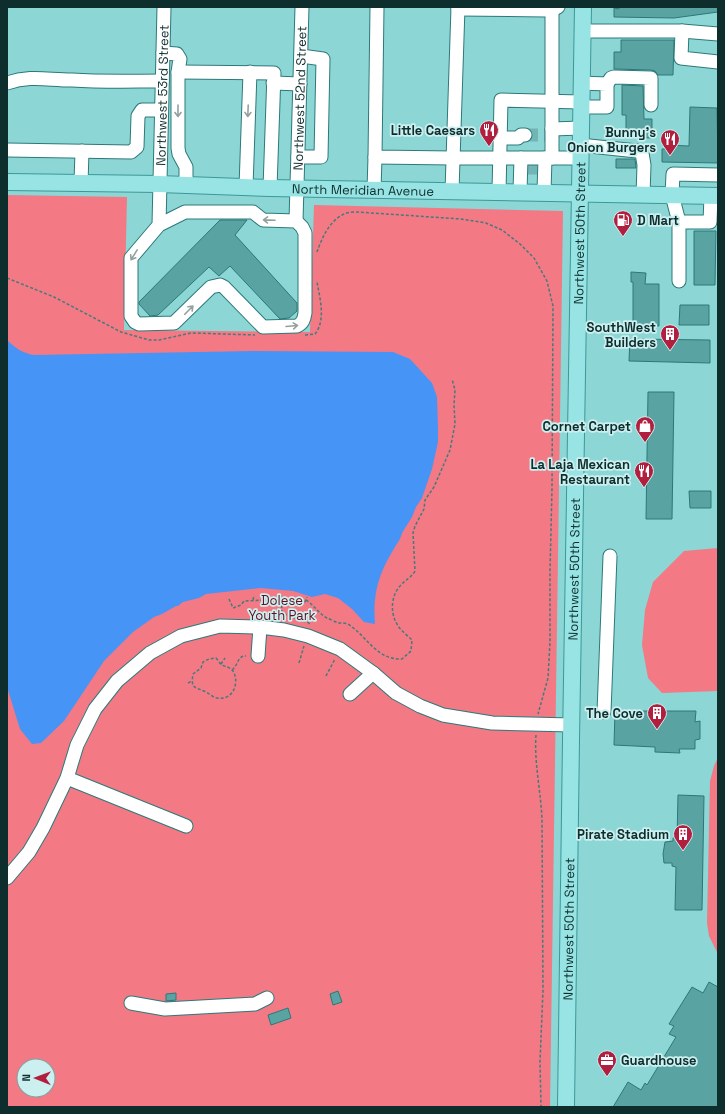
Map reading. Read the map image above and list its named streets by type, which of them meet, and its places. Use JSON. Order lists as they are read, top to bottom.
{
  "streets": {
    "main road": ["North Meridian Avenue", "Northwest 50th Street"],
    "street": ["Northwest 53rd Street", "Northwest 52nd Street"]
  },
  "crossings": [
    ["Northwest 53rd Street", "North Meridian Avenue"],
    ["Northwest 52nd Street", "North Meridian Avenue"],
    ["North Meridian Avenue", "Northwest 50th Street"]
  ],
  "parks": ["Dolese Youth Park"],
  "places": {
    "restaurant": ["Little Caesars", "Bunny's Onion Burgers", "La Laja Mexican Restaurant"],
    "fuel station": ["D Mart"],
    "building": ["SouthWest Builders", "The Cove", "Pirate Stadium"],
    "shop": ["Cornet Carpet"],
    "office": ["Guardhouse"]
  },
  "north": "left"
}
